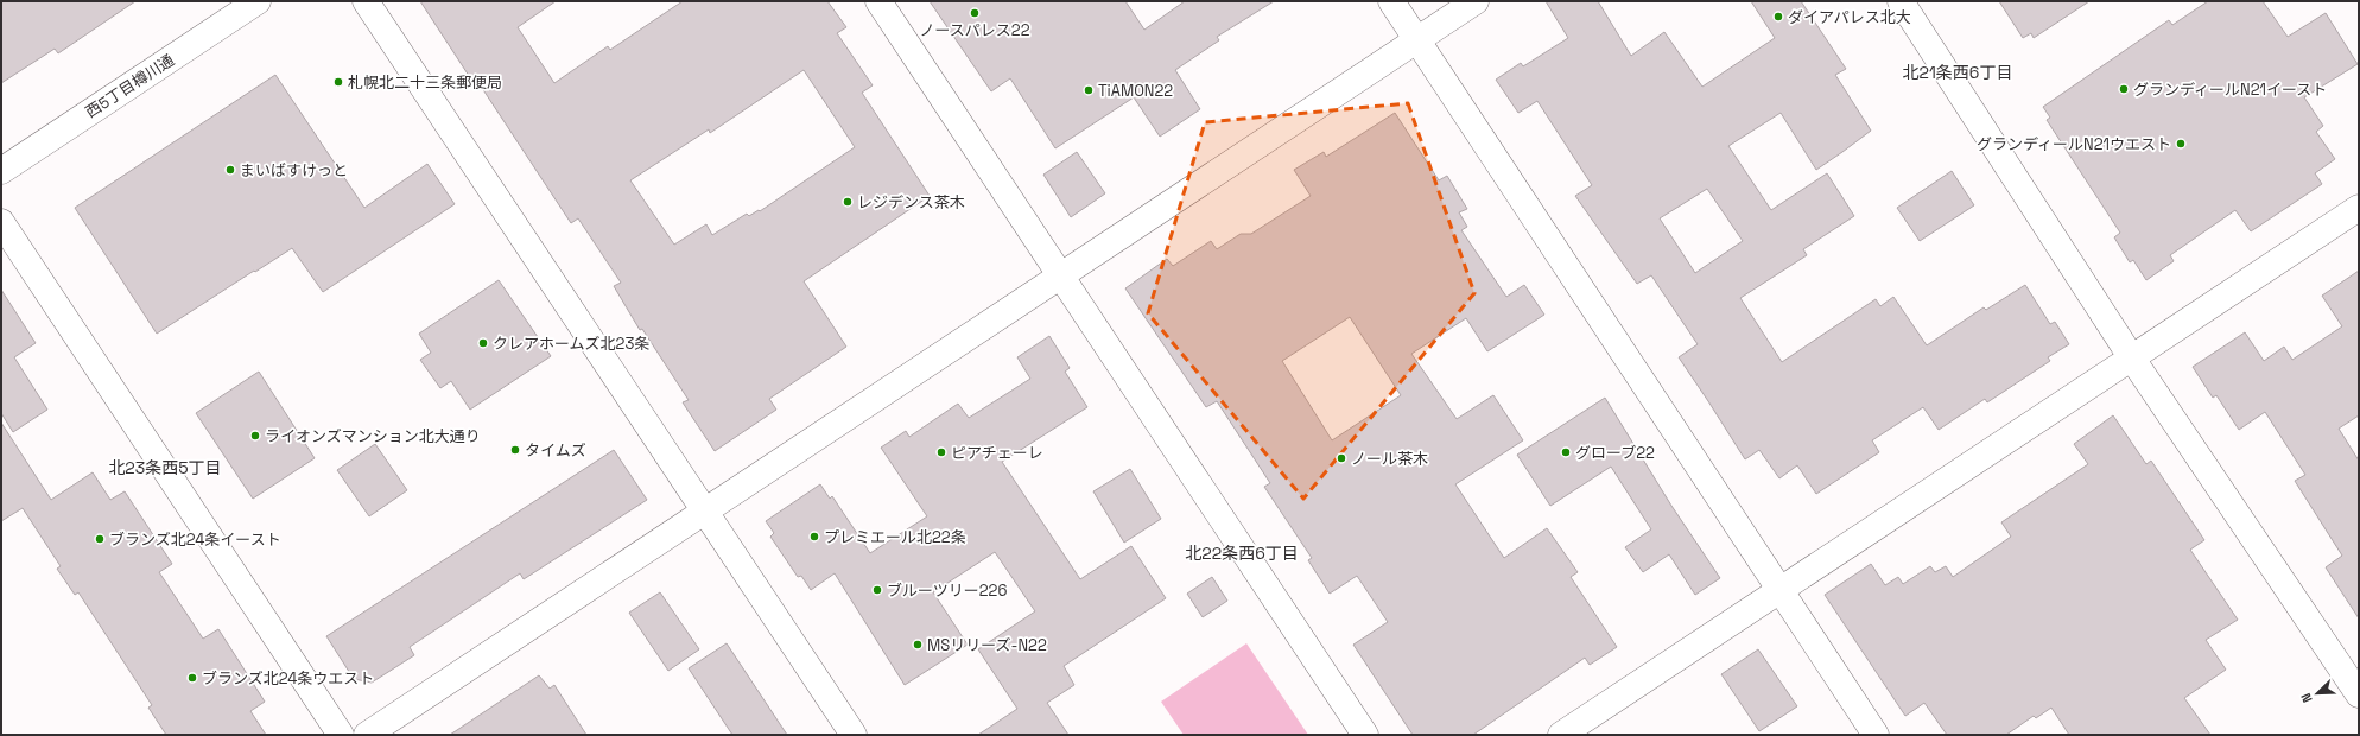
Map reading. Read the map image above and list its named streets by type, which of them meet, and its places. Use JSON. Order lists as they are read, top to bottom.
{
  "streets": {
    "street": ["西5丁目樽川通"]
  },
  "districts": ["北21条西6丁目", "北23条西5丁目", "北22条西6丁目"],
  "places": [
    "ノースパレス22",
    "ダイアパレス北大",
    "札幌北二十三条郵便局",
    "グランディールN21イースト",
    "TiAMON22",
    "グランディールN21ウエスト",
    "まいばすけっと",
    "レジデンス茶木",
    "クレアホームズ北23条",
    "ライオンズマンション北大通り",
    "タイムズ",
    "ピアチェーレ",
    "グローブ22",
    "ノール茶木",
    "プレミエール北22条",
    "ブランズ北24条イースト",
    "ブルーツリー226",
    "MSリリーズ-N22",
    "ブランズ北24条ウエスト"
  ],
  "north": "bottom left"
}
